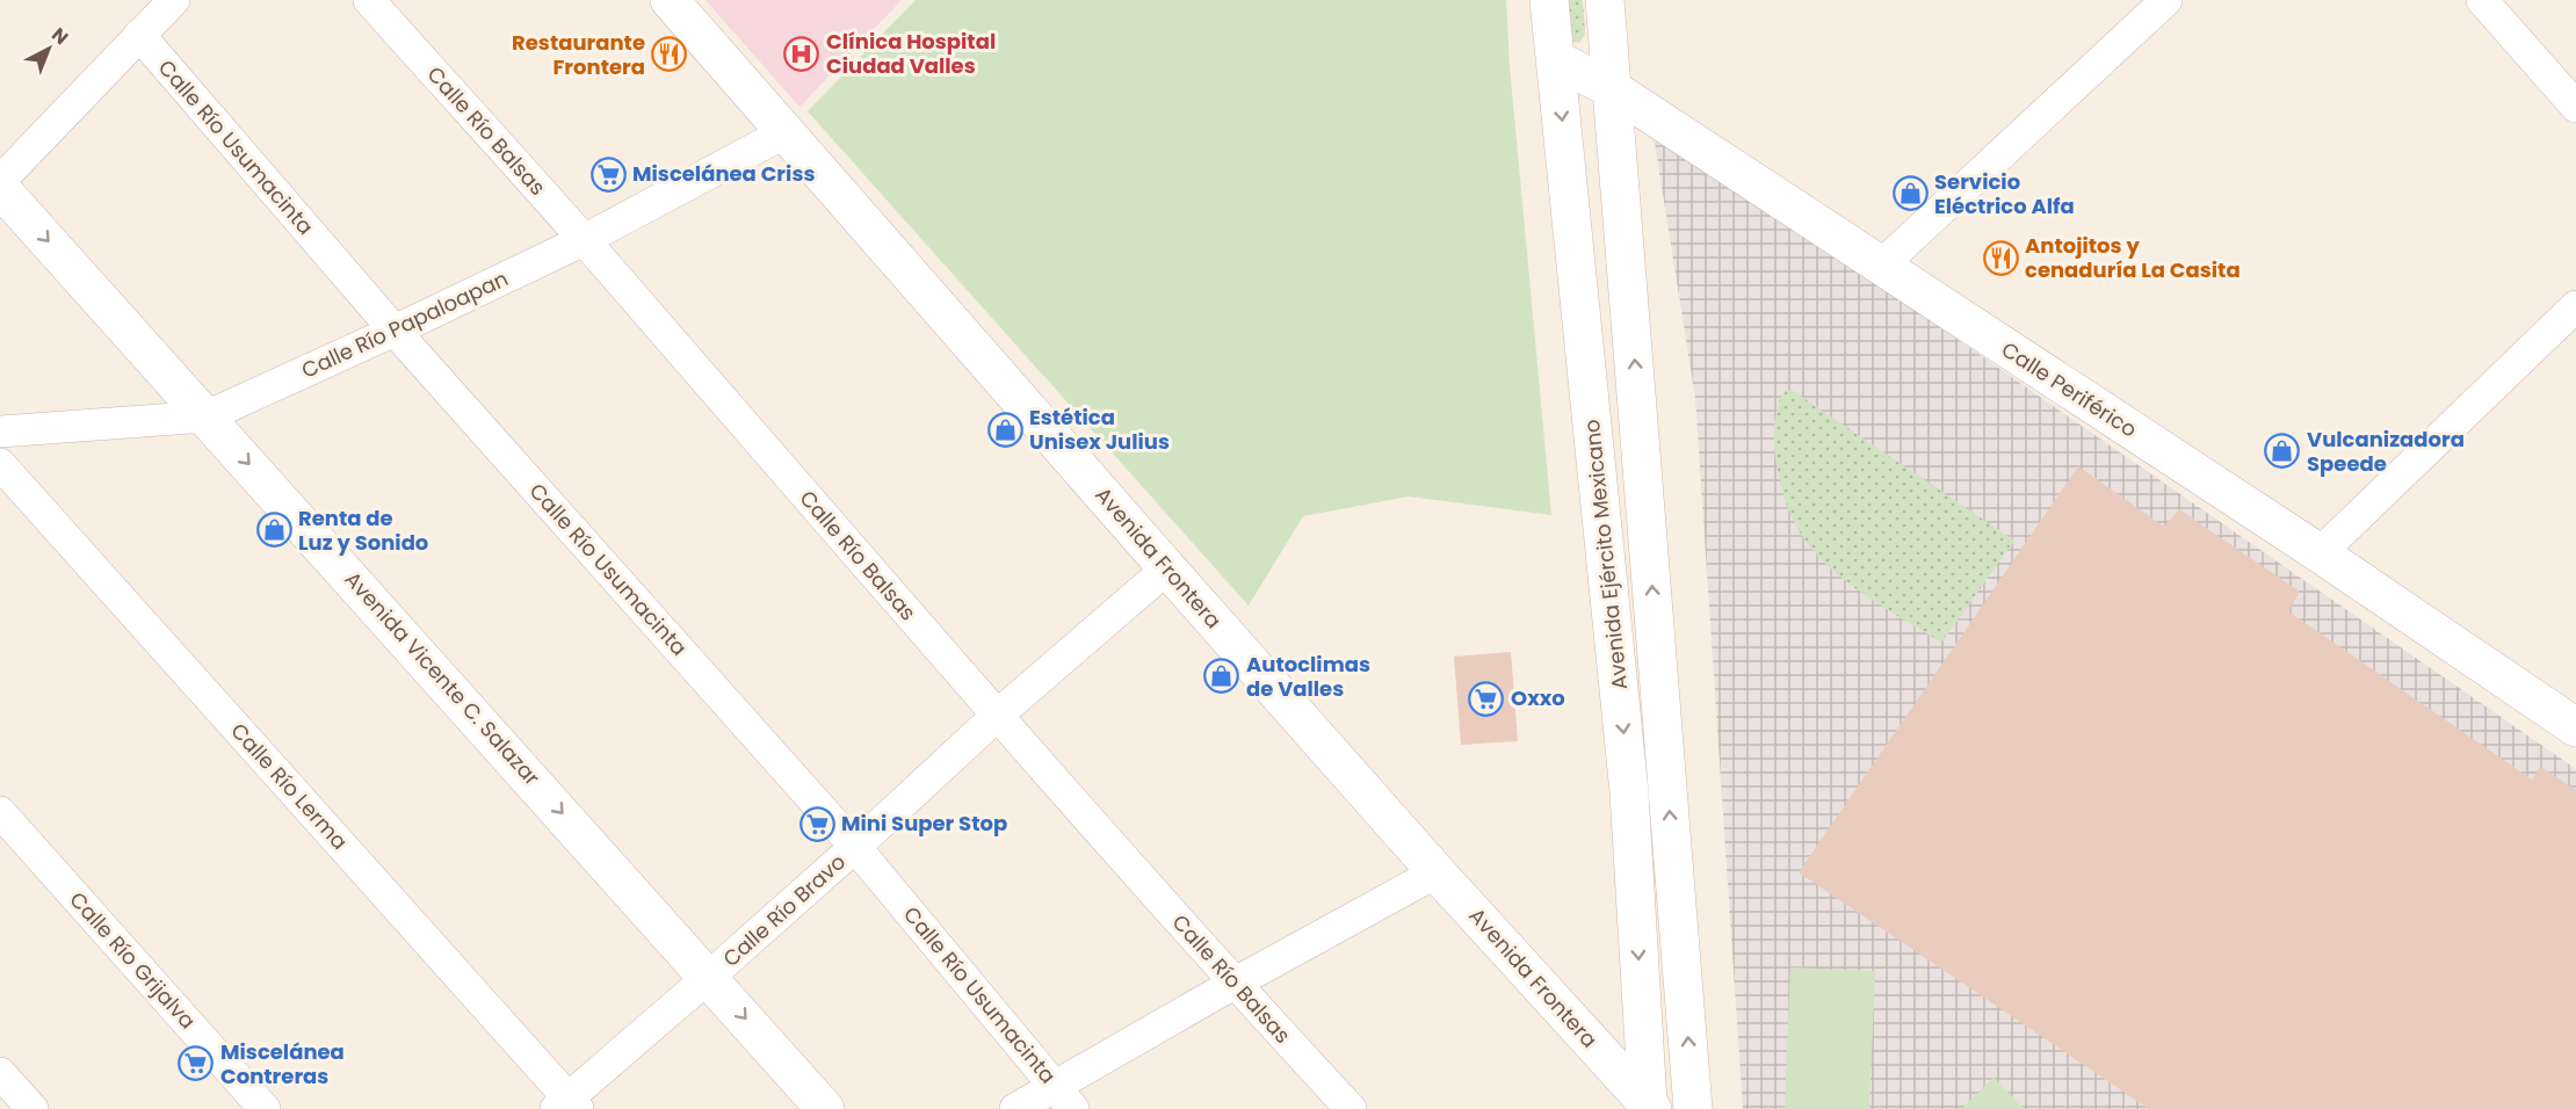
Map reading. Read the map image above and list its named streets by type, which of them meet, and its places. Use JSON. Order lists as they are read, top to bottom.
{
  "streets": {
    "street": [
      "Calle Río Balsas",
      "Calle Río Usumacinta",
      "Calle Río Papaloapan",
      "Calle Periférico",
      "Avenida Ejército Mexicano",
      "Avenida Frontera",
      "Avenida Vicente C. Salazar",
      "Calle Río Lerma",
      "Calle Río Bravo",
      "Calle Río Grijalva"
    ]
  },
  "crossings": [
    ["Calle Río Balsas", "Calle Río Papaloapan"],
    ["Calle Río Balsas", "Calle Río Bravo"],
    ["Calle Río Usumacinta", "Calle Río Papaloapan"],
    ["Calle Río Usumacinta", "Calle Río Bravo"],
    ["Calle Río Papaloapan", "Avenida Frontera"],
    ["Calle Río Papaloapan", "Avenida Vicente C. Salazar"],
    ["Calle Periférico", "Avenida Ejército Mexicano"],
    ["Avenida Ejército Mexicano", "Avenida Frontera"],
    ["Avenida Frontera", "Calle Río Bravo"],
    ["Avenida Vicente C. Salazar", "Calle Río Bravo"],
    ["Calle Río Lerma", "Calle Río Bravo"]
  ],
  "one_way": ["Avenida Vicente C. Salazar"],
  "places": {
    "hospital": ["Clínica Hospital Ciudad Valles"],
    "restaurant": ["Restaurante Frontera", "Antojitos y cenaduría La Casita"],
    "supermarket": [
      "Miscelánea Criss",
      "Oxxo",
      "Mini Super Stop",
      "Miscelánea Contreras"
    ],
    "shop": [
      "Servicio Eléctrico Alfa",
      "Estética Unisex Julius",
      "Vulcanizadora Speede",
      "Renta de Luz y Sonido",
      "Autoclimas de Valles"
    ]
  },
  "north": "top right"
}
